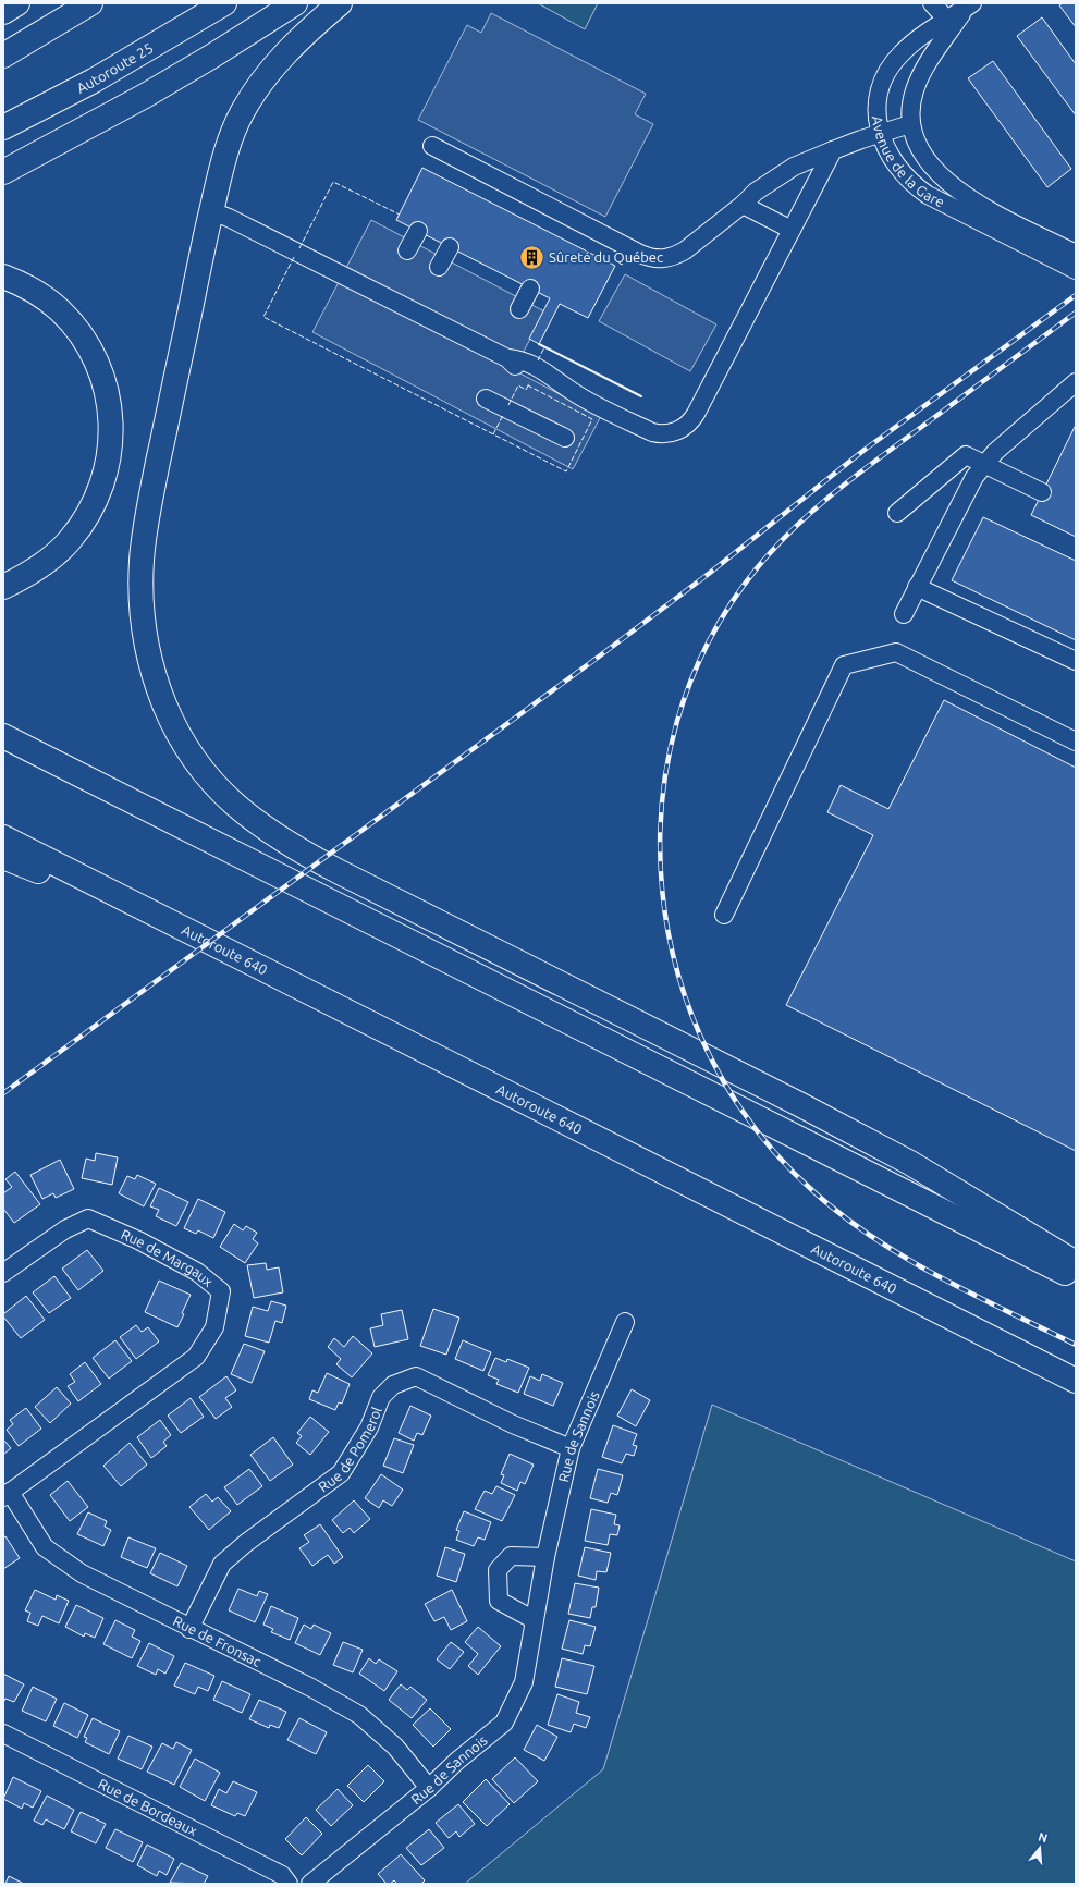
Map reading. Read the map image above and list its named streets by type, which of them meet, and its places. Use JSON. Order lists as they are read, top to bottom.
{
  "streets": {
    "highway": ["Autoroute 25", "Autoroute 640"],
    "street": [
      "Avenue de la Gare",
      "Rue de Margaux",
      "Rue de Sannois",
      "Rue de Pomerol",
      "Rue de Fronsac",
      "Rue de Bordeaux"
    ]
  },
  "crossings": [
    ["Rue de Margaux", "Rue de Fronsac"],
    ["Rue de Sannois", "Rue de Pomerol"],
    ["Rue de Sannois", "Rue de Fronsac"],
    ["Rue de Pomerol", "Rue de Fronsac"]
  ],
  "places": {
    "building": ["Sûreté du Québec"]
  },
  "north": "top"
}
